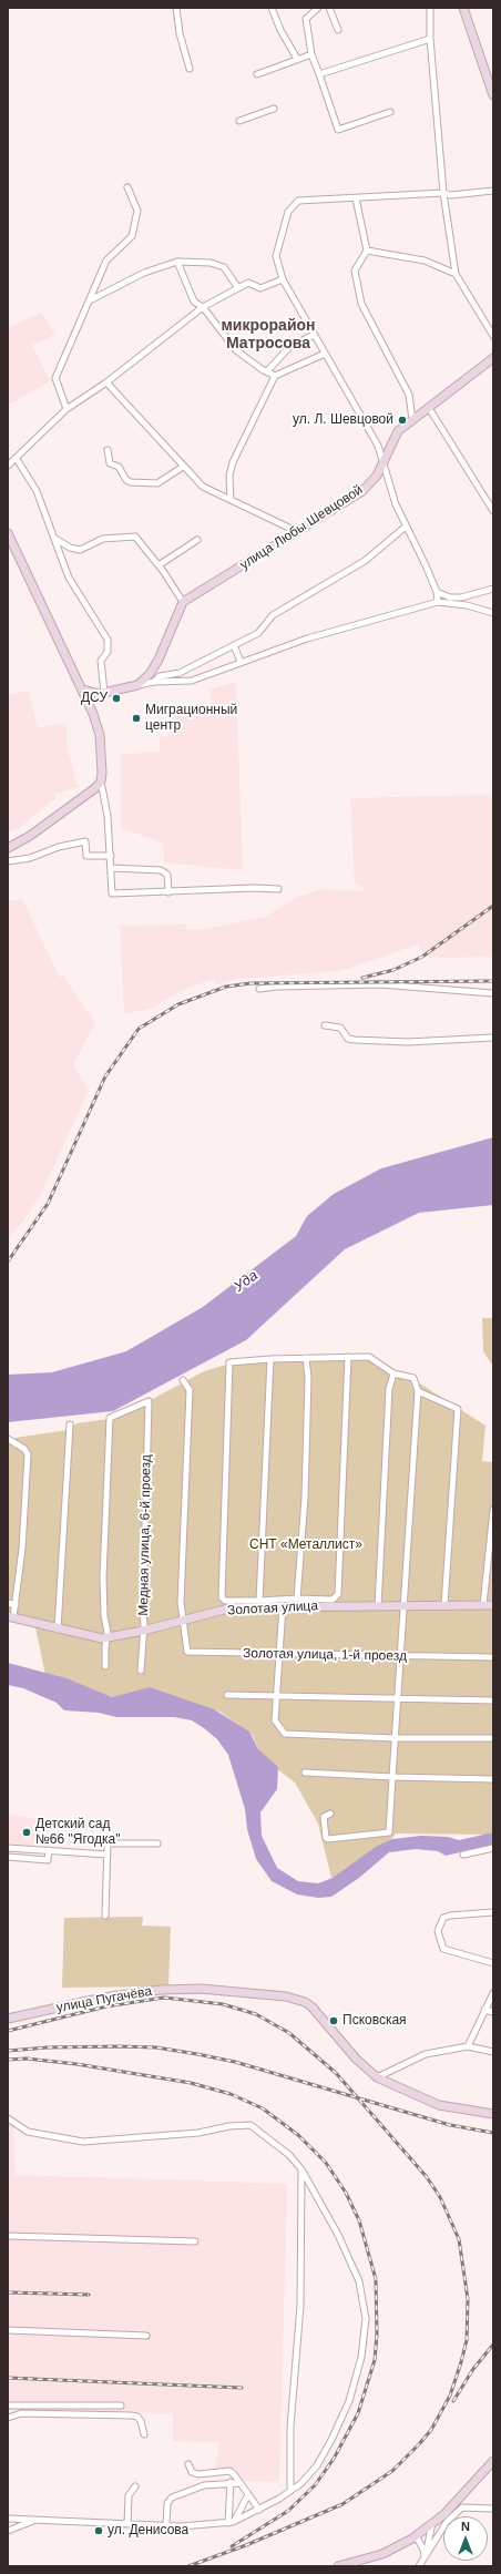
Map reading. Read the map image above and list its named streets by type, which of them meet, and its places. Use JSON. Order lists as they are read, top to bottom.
{
  "streets": {
    "street": [
      "улица Любы Шевцовой",
      "Медная улица, 6-й проезд",
      "Золотая улица",
      "Золотая улица, 1-й проезд",
      "улица Пугачёва"
    ]
  },
  "crossings": [
    ["Медная улица, 6-й проезд", "Золотая улица"],
    ["Золотая улица", "Золотая улица, 1-й проезд"]
  ],
  "districts": ["микрорайон Матросова"],
  "water": ["Уда"],
  "parks": ["СНТ «Металлист»"],
  "places": [
    "ул. Л. Шевцовой",
    "ДСУ",
    "Миграционный центр",
    "Детский сад №66 \"Ягодка\"",
    "Псковская",
    "ул. Денисова"
  ],
  "north": "top"
}
